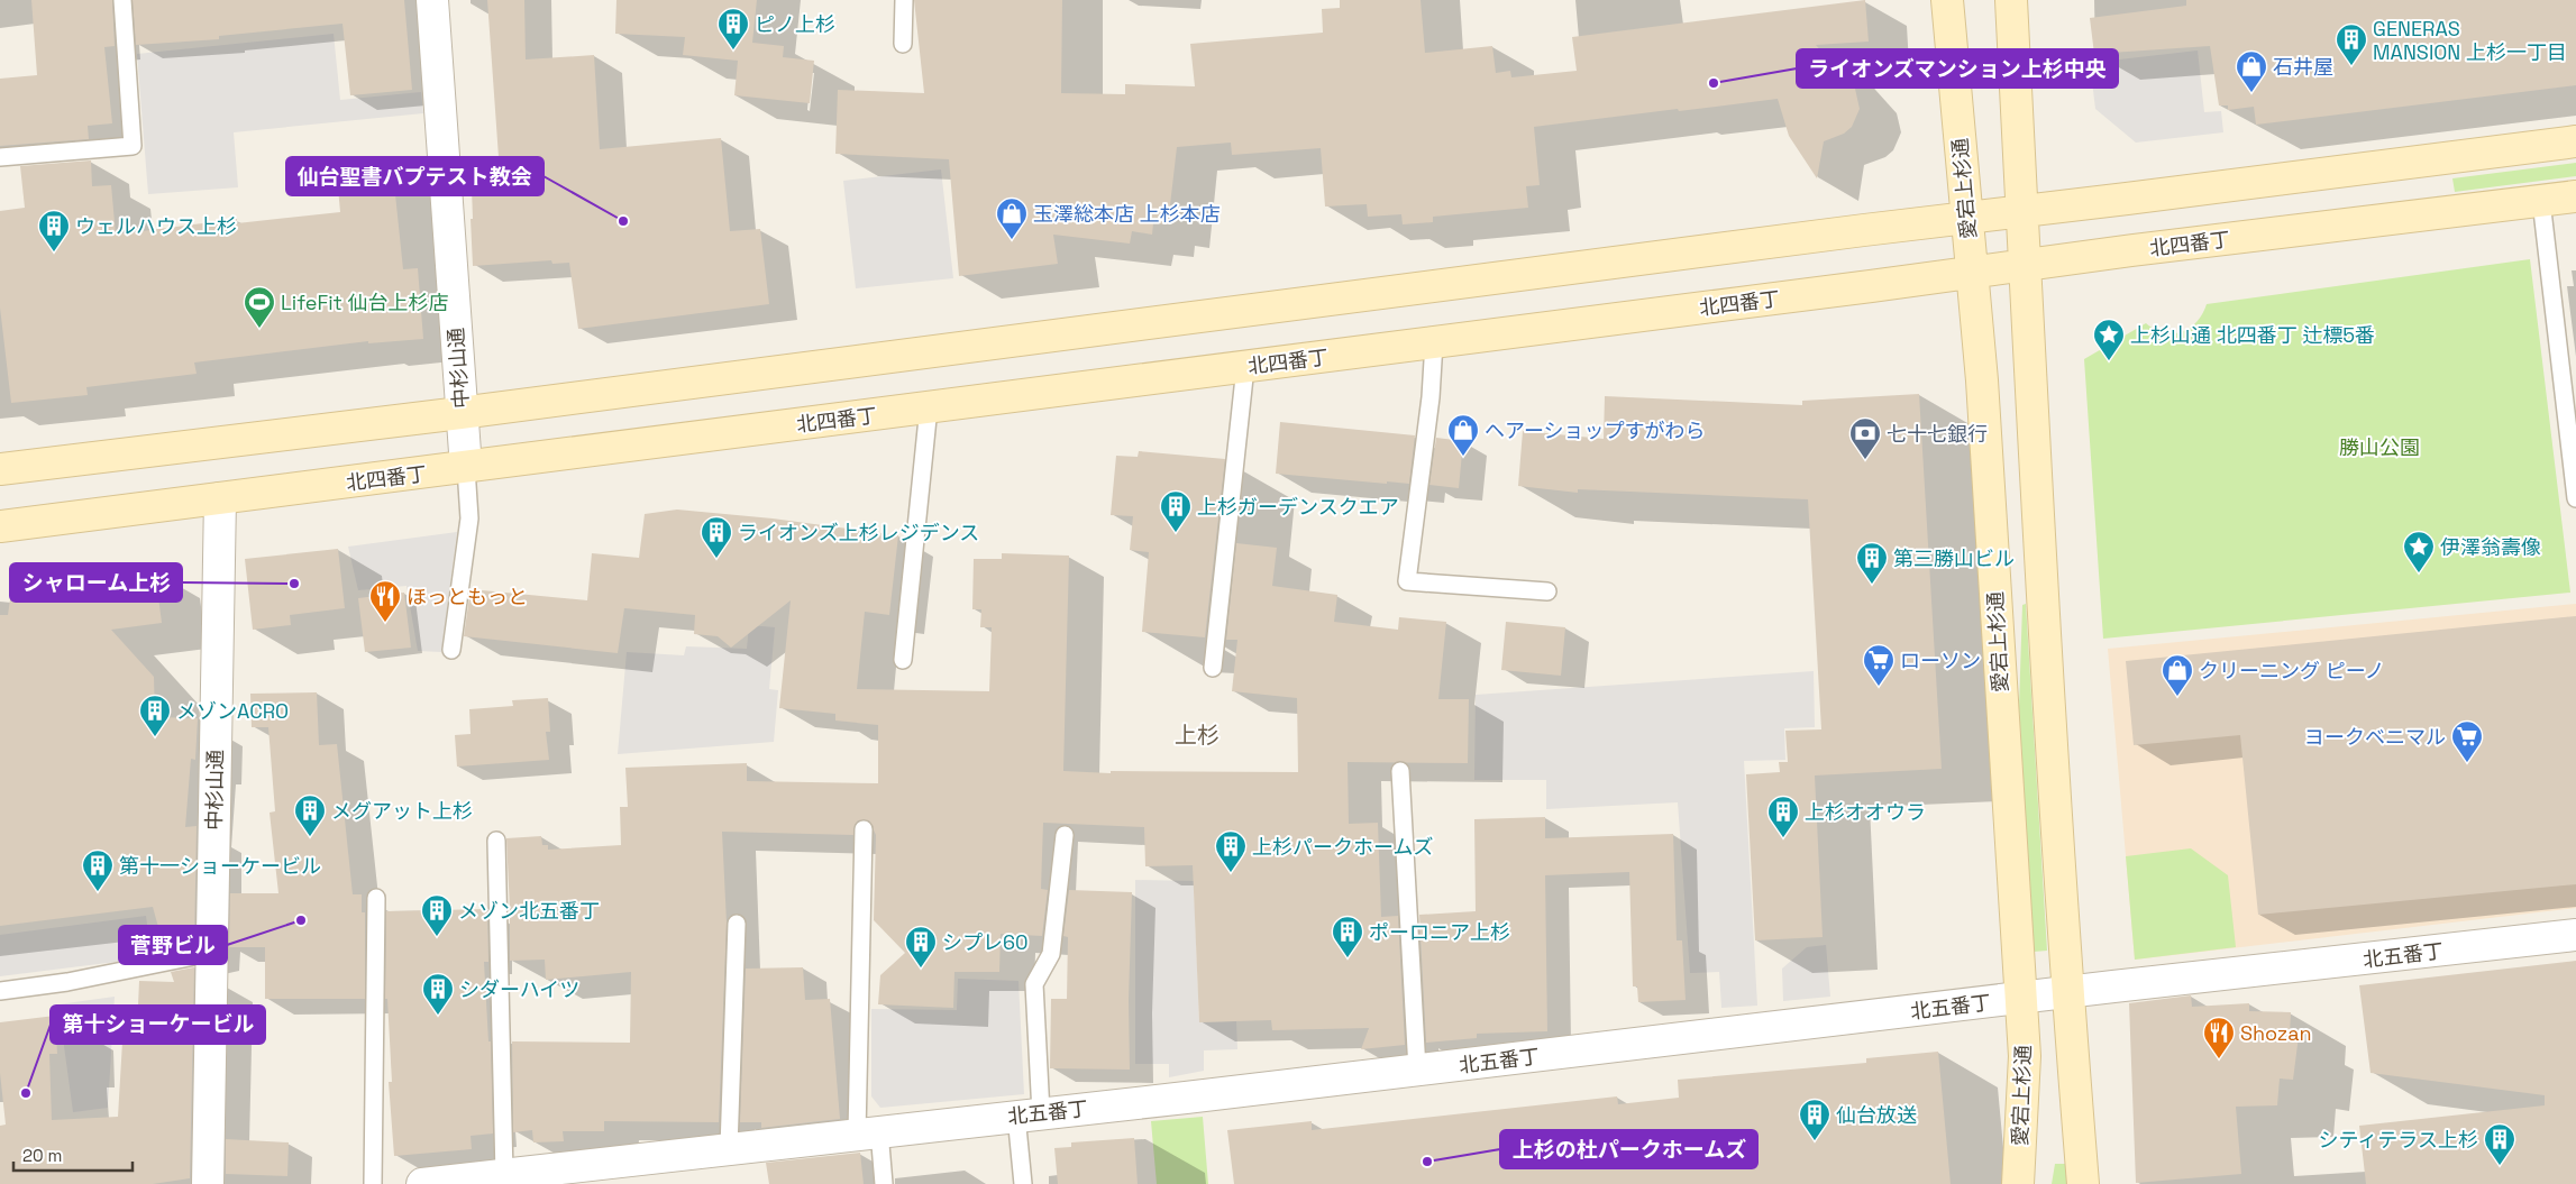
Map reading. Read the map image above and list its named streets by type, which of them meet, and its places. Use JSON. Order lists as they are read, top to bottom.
{
  "streets": {
    "street": [
      "愛宕上杉通",
      "北四番丁",
      "中杉山通",
      "北五番丁"
    ]
  },
  "crossings": [
    ["愛宕上杉通", "北四番丁"],
    ["愛宕上杉通", "北五番丁"],
    ["北四番丁", "中杉山通"]
  ],
  "districts": ["上杉"],
  "parks": ["勝山公園"],
  "places": {
    "building": [
      "ピノ上杉",
      "GENERAS MANSION 上杉一丁目",
      "ウェルハウス上杉",
      "上杉ガーデンスクエア",
      "ライオンズ上杉レジデンス",
      "第三勝山ビル",
      "メゾンACRO",
      "メグアット上杉",
      "上杉オオウラ",
      "上杉パークホームズ",
      "第十一ショーケービル",
      "メゾン北五番丁",
      "ポーロニア上杉",
      "シプレ60",
      "シダーハイツ",
      "仙台放送",
      "シティテラス上杉"
    ],
    "other": [
      "ライオンズマンション上杉中央",
      "仙台聖書バプテスト教会",
      "シャローム上杉",
      "菅野ビル",
      "第十ショーケービル",
      "上杉の杜パークホームズ"
    ],
    "shop": [
      "石井屋",
      "玉澤総本店 上杉本店",
      "ヘアーショップすがわら",
      "クリーニング ピーノ"
    ],
    "sports": ["LifeFit 仙台上杉店"],
    "place": ["上杉山通 北四番丁 辻標5番", "伊澤翁壽像"],
    "bank": ["七十七銀行"],
    "restaurant": ["ほっともっと", "Shozan"],
    "supermarket": ["ローソン", "ヨークベニマル"]
  },
  "scale_bar": "20 m"
}
